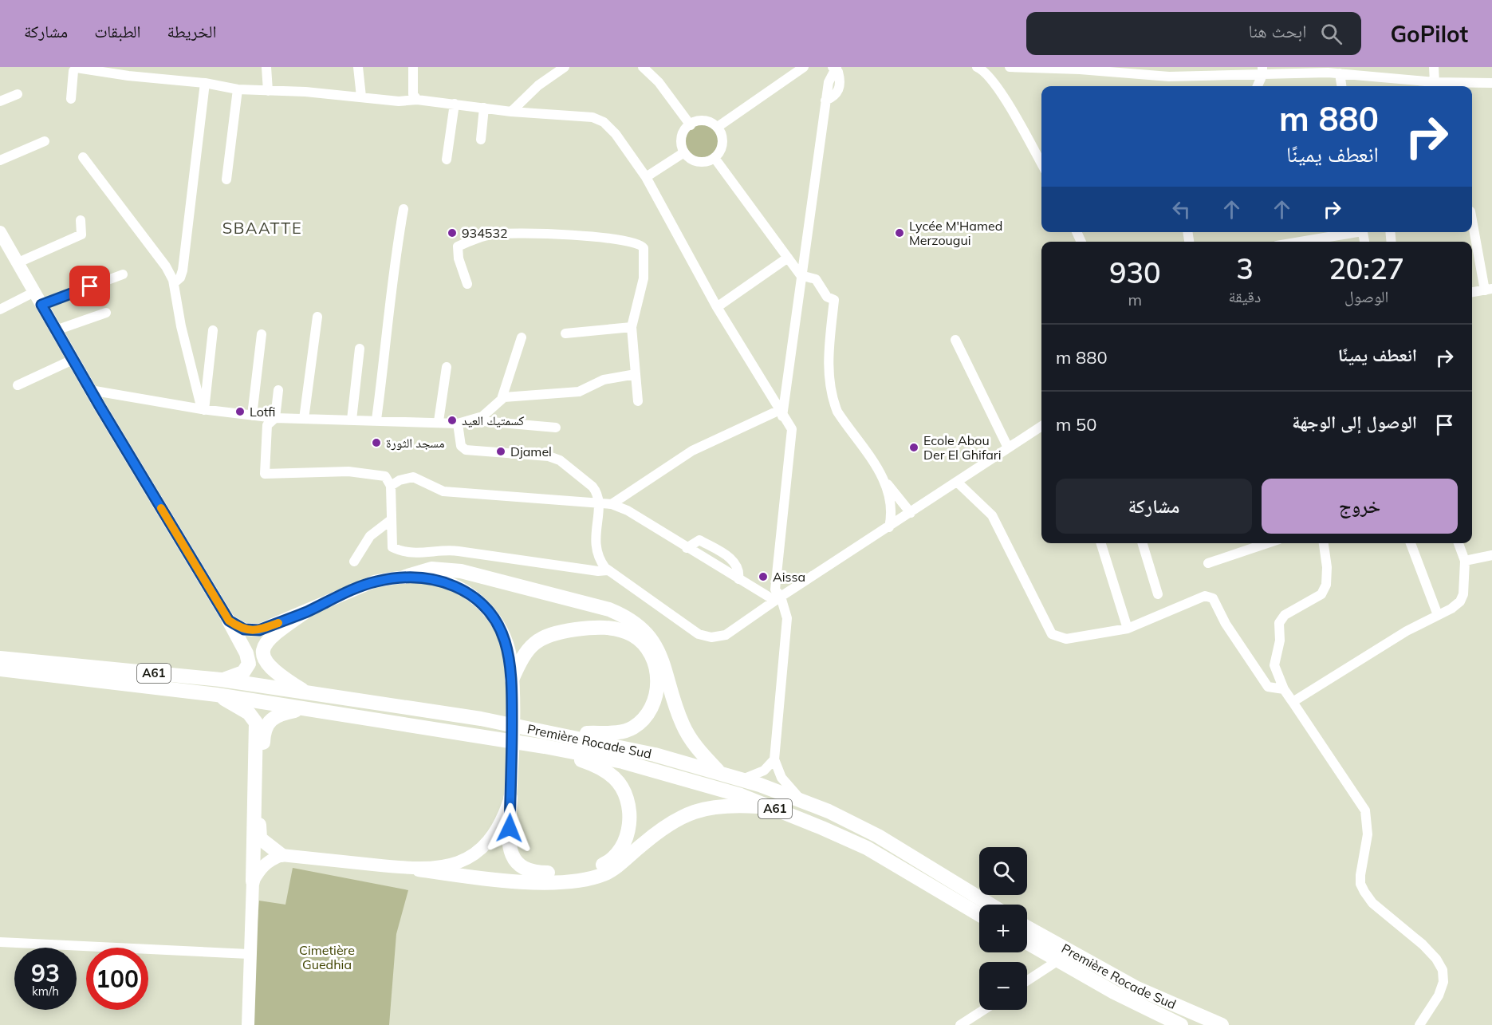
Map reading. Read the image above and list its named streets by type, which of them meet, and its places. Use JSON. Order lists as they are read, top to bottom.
{
  "streets": {
    "highway": ["A61", "Première Rocade Sud"]
  },
  "districts": ["SBAATTE"],
  "parks": ["Cimetière Guedhia"],
  "places": [
    "934532",
    "Lycée M'Hamed Merzougui",
    "Lotfi",
    "كسمتيك العيد",
    "مسجد الثورة",
    "Ecole Abou Der El Ghifari",
    "Djamel",
    "Aissa"
  ],
  "page": {
    "header": "GoPilot",
    "search": "ابحث هنا",
    "nav": ["الخريطة", "الطبقات", "مشاركة"],
    "turn": ["880 m", "انعطف يمينًا"],
    "eta": [
      "20:27",
      "الوصول",
      "3",
      "دقيقة",
      "930",
      "m"
    ],
    "list": [
      {
        "name": "انعطف يمينًا",
        "value": "880 m"
      },
      {
        "name": "الوصول إلى الوجهة",
        "value": "50 m"
      }
    ],
    "buttons": ["خروج", "مشاركة"],
    "map_buttons": ["+", "−"],
    "speed": "93 km/h",
    "limit": "100"
  }
}
